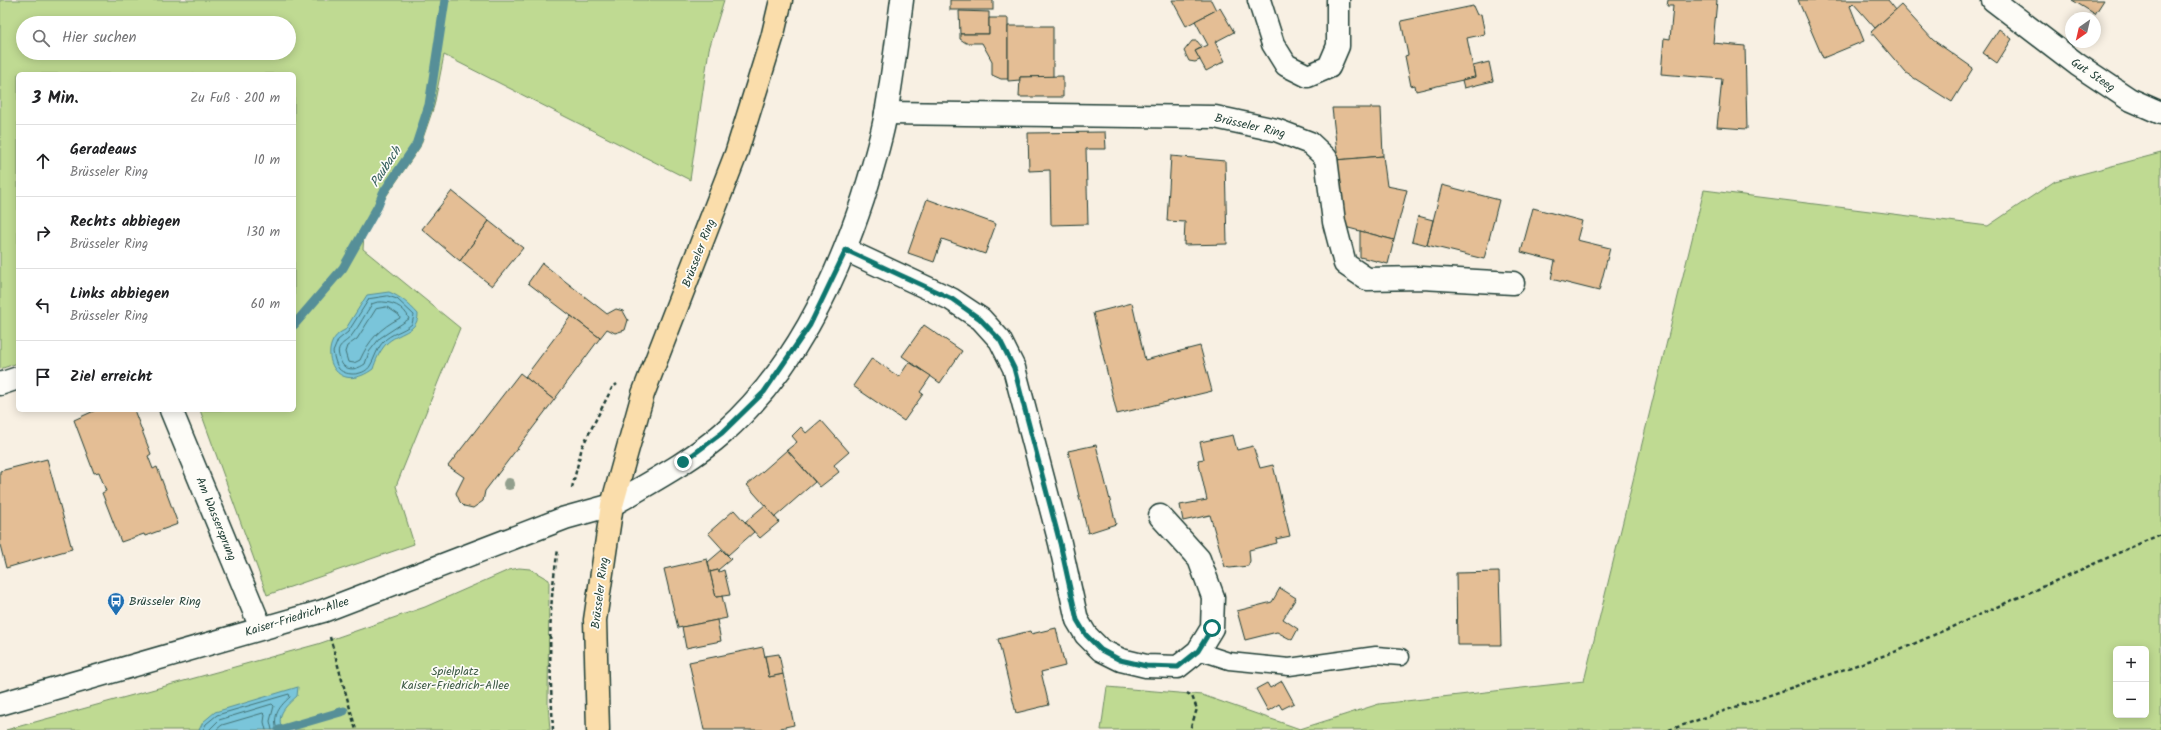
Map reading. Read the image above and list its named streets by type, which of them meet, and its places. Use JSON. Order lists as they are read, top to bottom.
{
  "streets": {
    "main road": ["Brüsseler Ring"],
    "street": ["Gut Steeg", "Am Wassersprung", "Kaiser-Friedrich-Allee"]
  },
  "crossings": [
    ["Brüsseler Ring", "Kaiser-Friedrich-Allee"],
    ["Am Wassersprung", "Kaiser-Friedrich-Allee"]
  ],
  "water": ["Paubach"],
  "parks": ["Spielplatz Kaiser-Friedrich-Allee"],
  "places": {
    "bus stop": ["Brüsseler Ring"]
  },
  "north": "bottom left",
  "page": {
    "search": "Hier suchen",
    "heading": ["3 Min.", "Zu Fuß · 200 m"],
    "list": [
      ["Geradeaus", "Brüsseler Ring", "10 m"],
      ["Rechts abbiegen", "Brüsseler Ring", "130 m"],
      ["Links abbiegen", "Brüsseler Ring", "60 m"],
      "Ziel erreicht"
    ],
    "map_buttons": ["+", "−"]
  }
}
